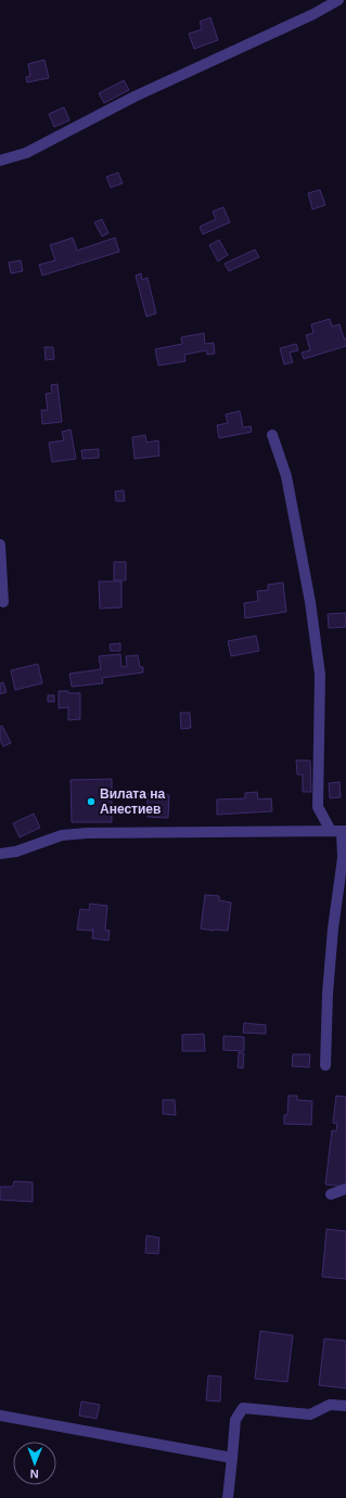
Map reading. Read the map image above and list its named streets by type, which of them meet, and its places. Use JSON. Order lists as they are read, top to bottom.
{
  "places": ["Вилата на Анестиев"],
  "north": "bottom"
}
